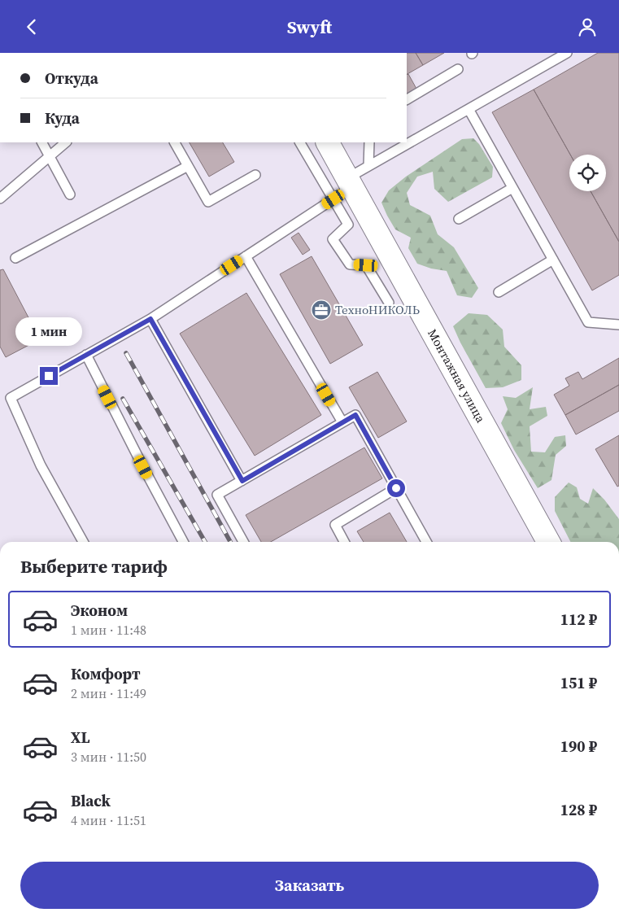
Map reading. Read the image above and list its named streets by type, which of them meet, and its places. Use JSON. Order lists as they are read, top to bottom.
{
  "streets": {
    "street": ["Монтажная улица"]
  },
  "places": {
    "office": ["ТехноНИКОЛЬ"]
  },
  "page": {
    "header": "Swyft",
    "banner": ["Откуда", "Куда"],
    "bubble": "1 мин",
    "heading": "Выберите тариф",
    "list": [
      {
        "name": "Эконом",
        "note": "1 мин · 11:48",
        "value": "112 ₽"
      },
      {
        "name": "Комфорт",
        "note": "2 мин · 11:49",
        "value": "151 ₽"
      },
      {
        "name": "XL",
        "note": "3 мин · 11:50",
        "value": "190 ₽"
      },
      {
        "name": "Black",
        "note": "4 мин · 11:51",
        "value": "128 ₽"
      }
    ],
    "buttons": "Заказать"
  }
}
